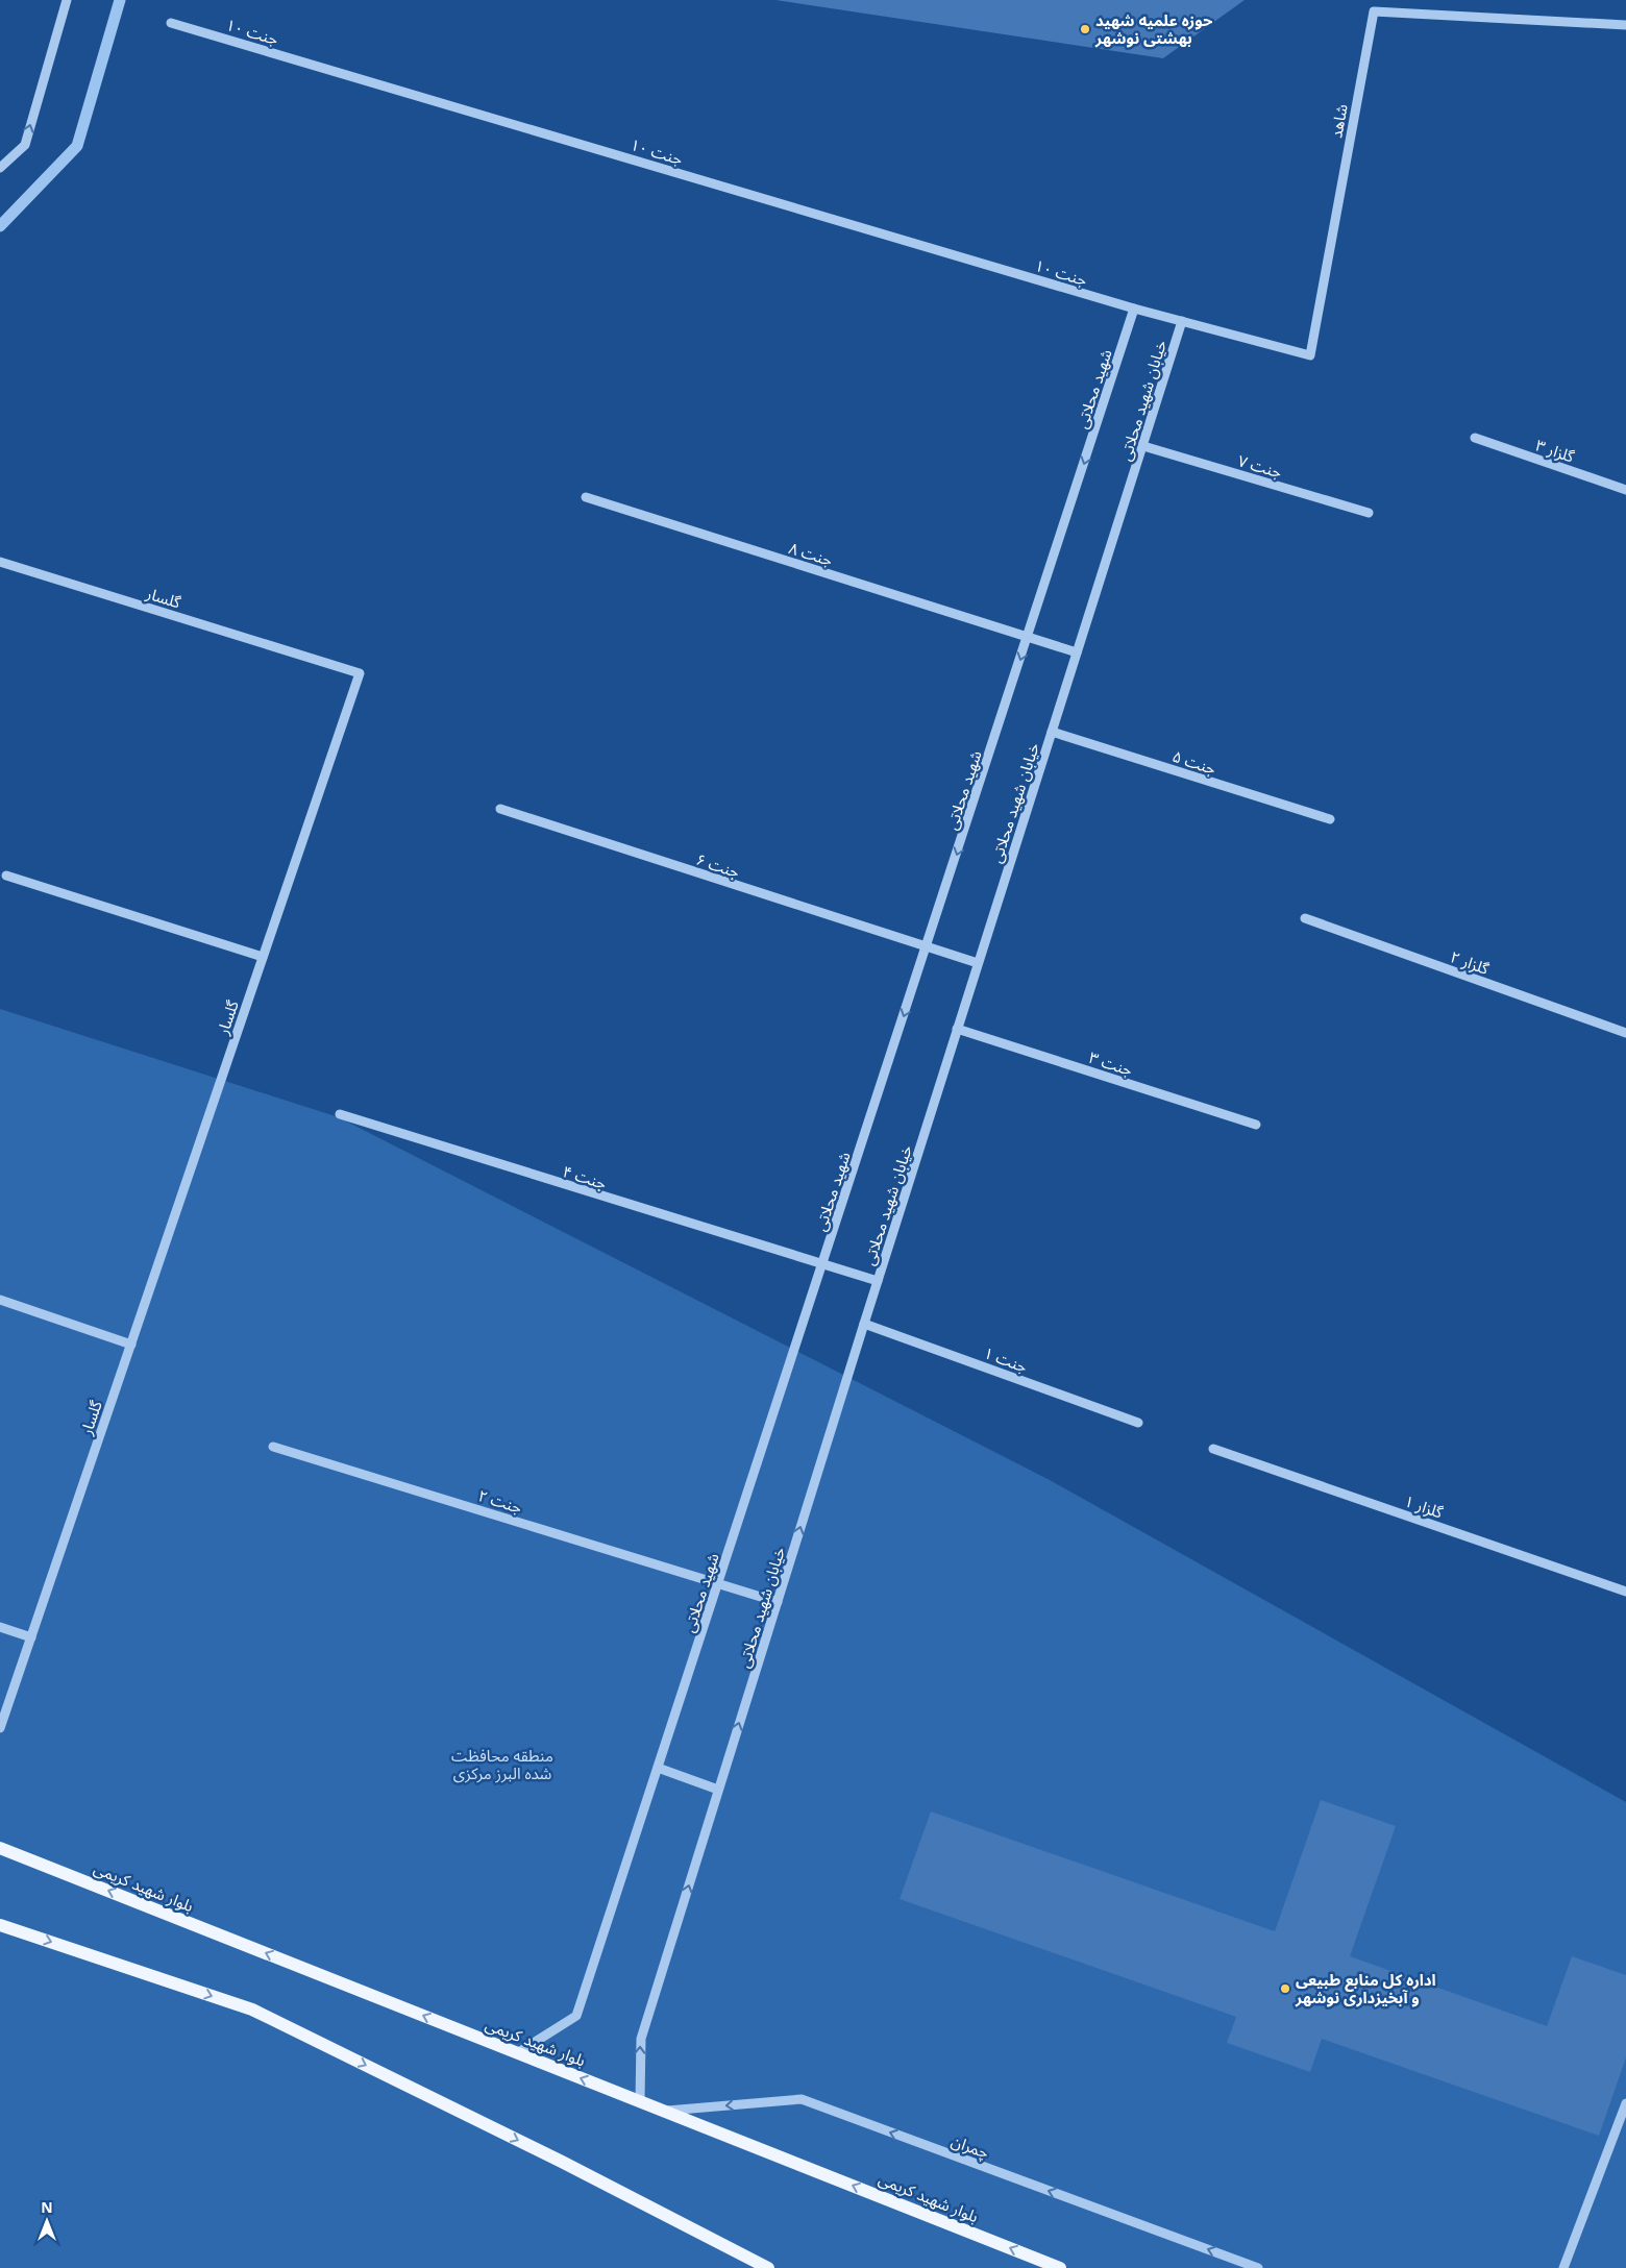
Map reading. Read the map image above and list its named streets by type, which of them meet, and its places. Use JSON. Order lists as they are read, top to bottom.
{
  "streets": {
    "main road": ["بلوار شهید کریمی"],
    "street": [
      "جنت ۱۰",
      "شاهد",
      "شهید محلاتی",
      "خیابان شهید محلاتی",
      "گلزار ۳",
      "جنت ۷",
      "جنت ۸",
      "گلسار",
      "جنت ۵",
      "جنت ۶",
      "گلزار ۲",
      "جنت ۳",
      "جنت ۴",
      "جنت ۱",
      "جنت ۲",
      "گلزار ۱",
      "چمران"
    ]
  },
  "crossings": [
    ["جنت ۱۰", "شاهد"],
    ["جنت ۱۰", "شهید محلاتی"],
    ["جنت ۱۰", "خیابان شهید محلاتی"],
    ["شاهد", "خیابان شهید محلاتی"],
    ["شهید محلاتی", "جنت ۸"],
    ["شهید محلاتی", "جنت ۶"],
    ["شهید محلاتی", "جنت ۴"],
    ["شهید محلاتی", "جنت ۲"],
    ["شهید محلاتی", "بلوار شهید کریمی"],
    ["خیابان شهید محلاتی", "جنت ۷"],
    ["خیابان شهید محلاتی", "جنت ۸"],
    ["خیابان شهید محلاتی", "جنت ۵"],
    ["خیابان شهید محلاتی", "جنت ۶"],
    ["خیابان شهید محلاتی", "جنت ۳"],
    ["خیابان شهید محلاتی", "جنت ۴"],
    ["خیابان شهید محلاتی", "جنت ۱"],
    ["خیابان شهید محلاتی", "جنت ۲"],
    ["خیابان شهید محلاتی", "بلوار شهید کریمی"],
    ["بلوار شهید کریمی", "چمران"]
  ],
  "one_way": ["شهید محلاتی", "خیابان شهید محلاتی", "چمران"],
  "parks": ["منطقه محافظت شده البرز مرکزی"],
  "places": ["حوزه علمیه شهید بهشتی نوشهر", "اداره كل منابع طبيعی و آبخيزداری نوشهر"],
  "north": "top"
}
